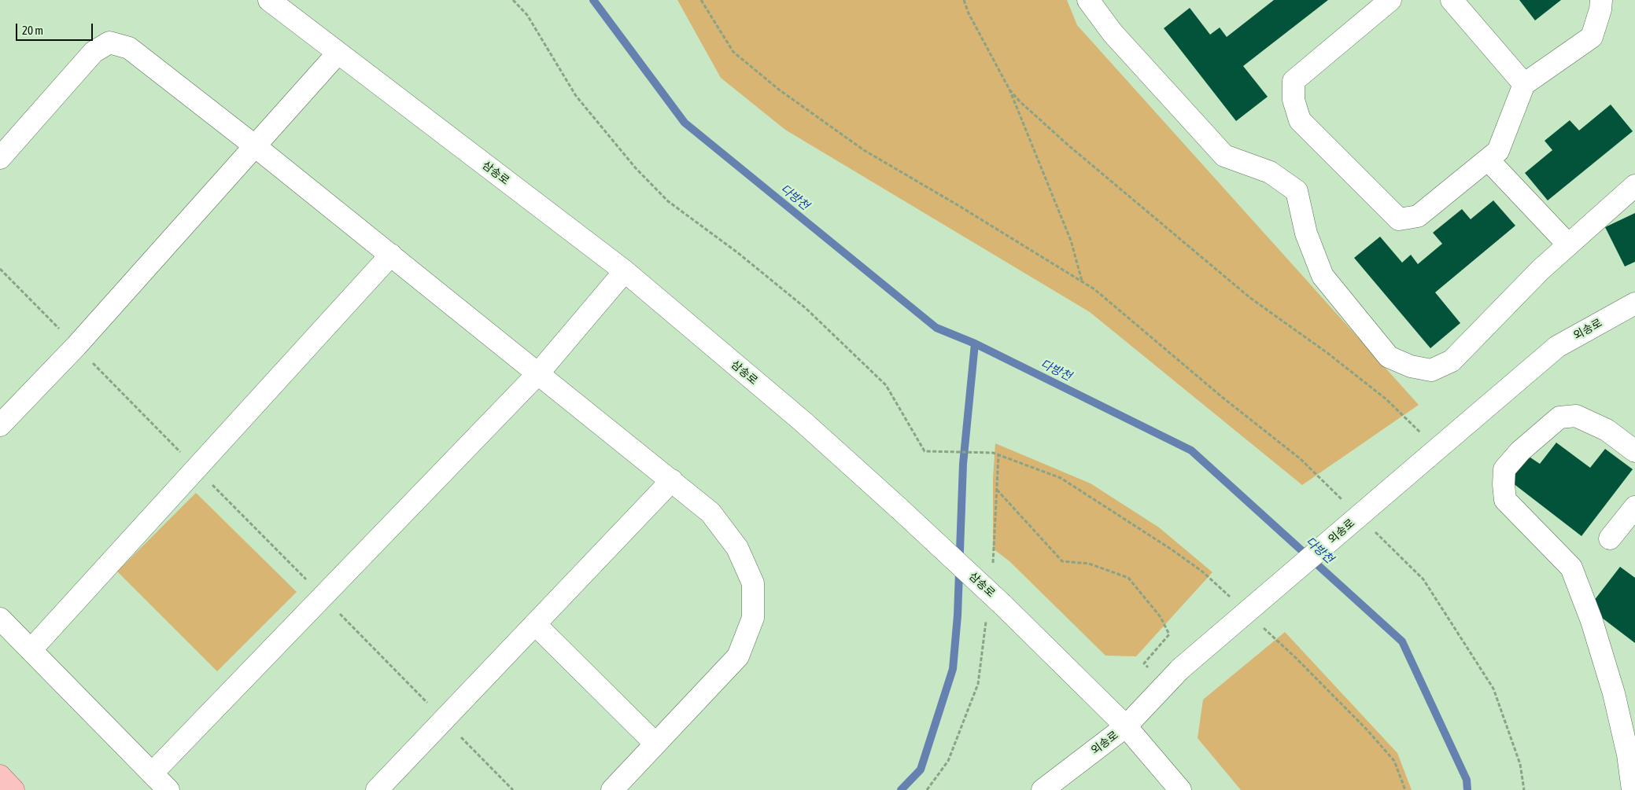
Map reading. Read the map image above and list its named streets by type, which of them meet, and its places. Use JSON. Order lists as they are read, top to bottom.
{
  "streets": {
    "street": ["삼송로", "외송로"]
  },
  "crossings": [
    ["삼송로", "외송로"]
  ],
  "water": ["다방천"],
  "scale_bar": "20 m"
}
